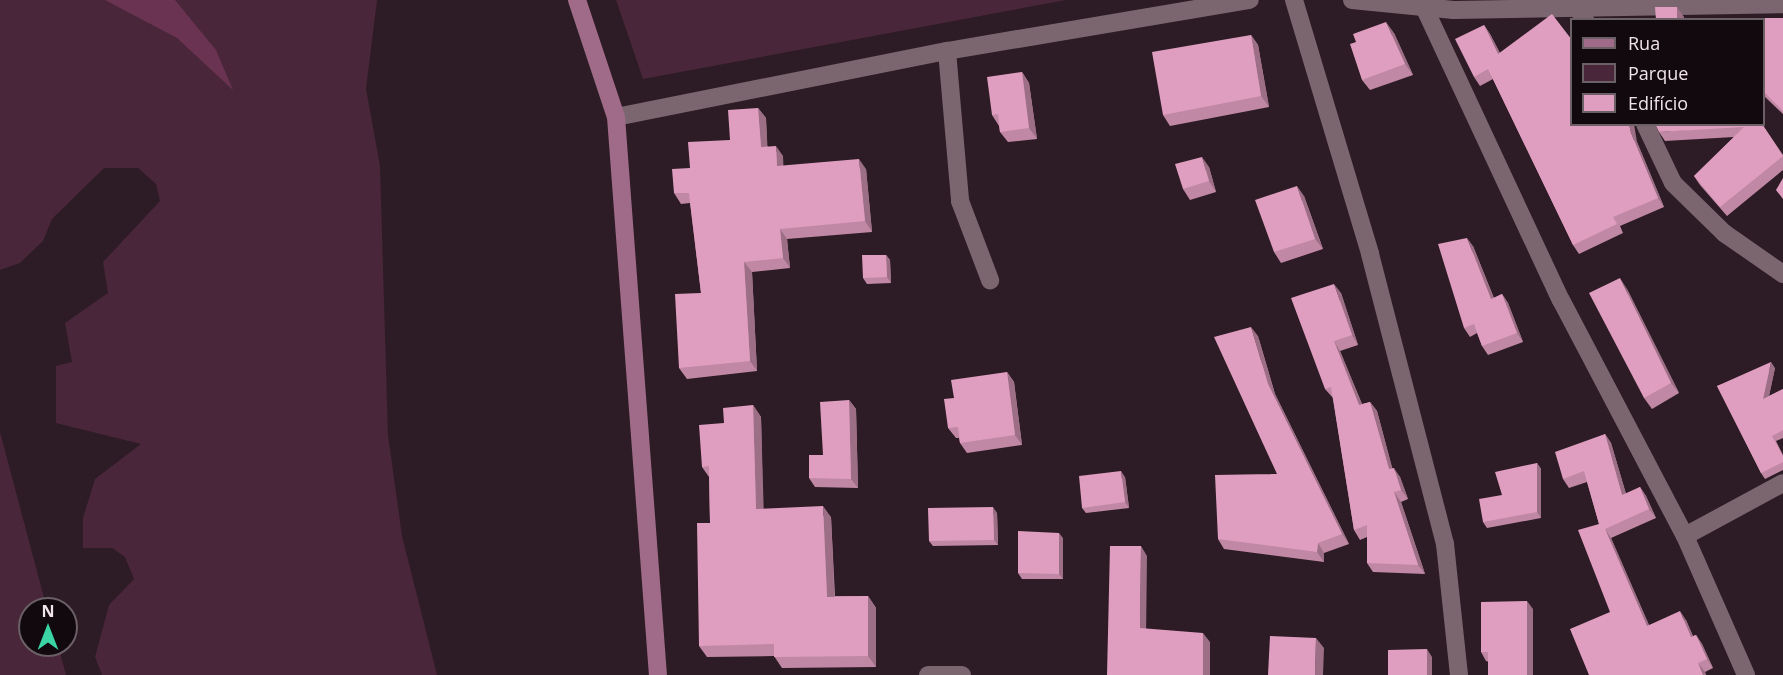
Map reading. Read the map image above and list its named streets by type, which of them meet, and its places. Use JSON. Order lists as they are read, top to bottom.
{
  "legend": ["Rua", "Parque", "Edifício"],
  "north": "top"
}
